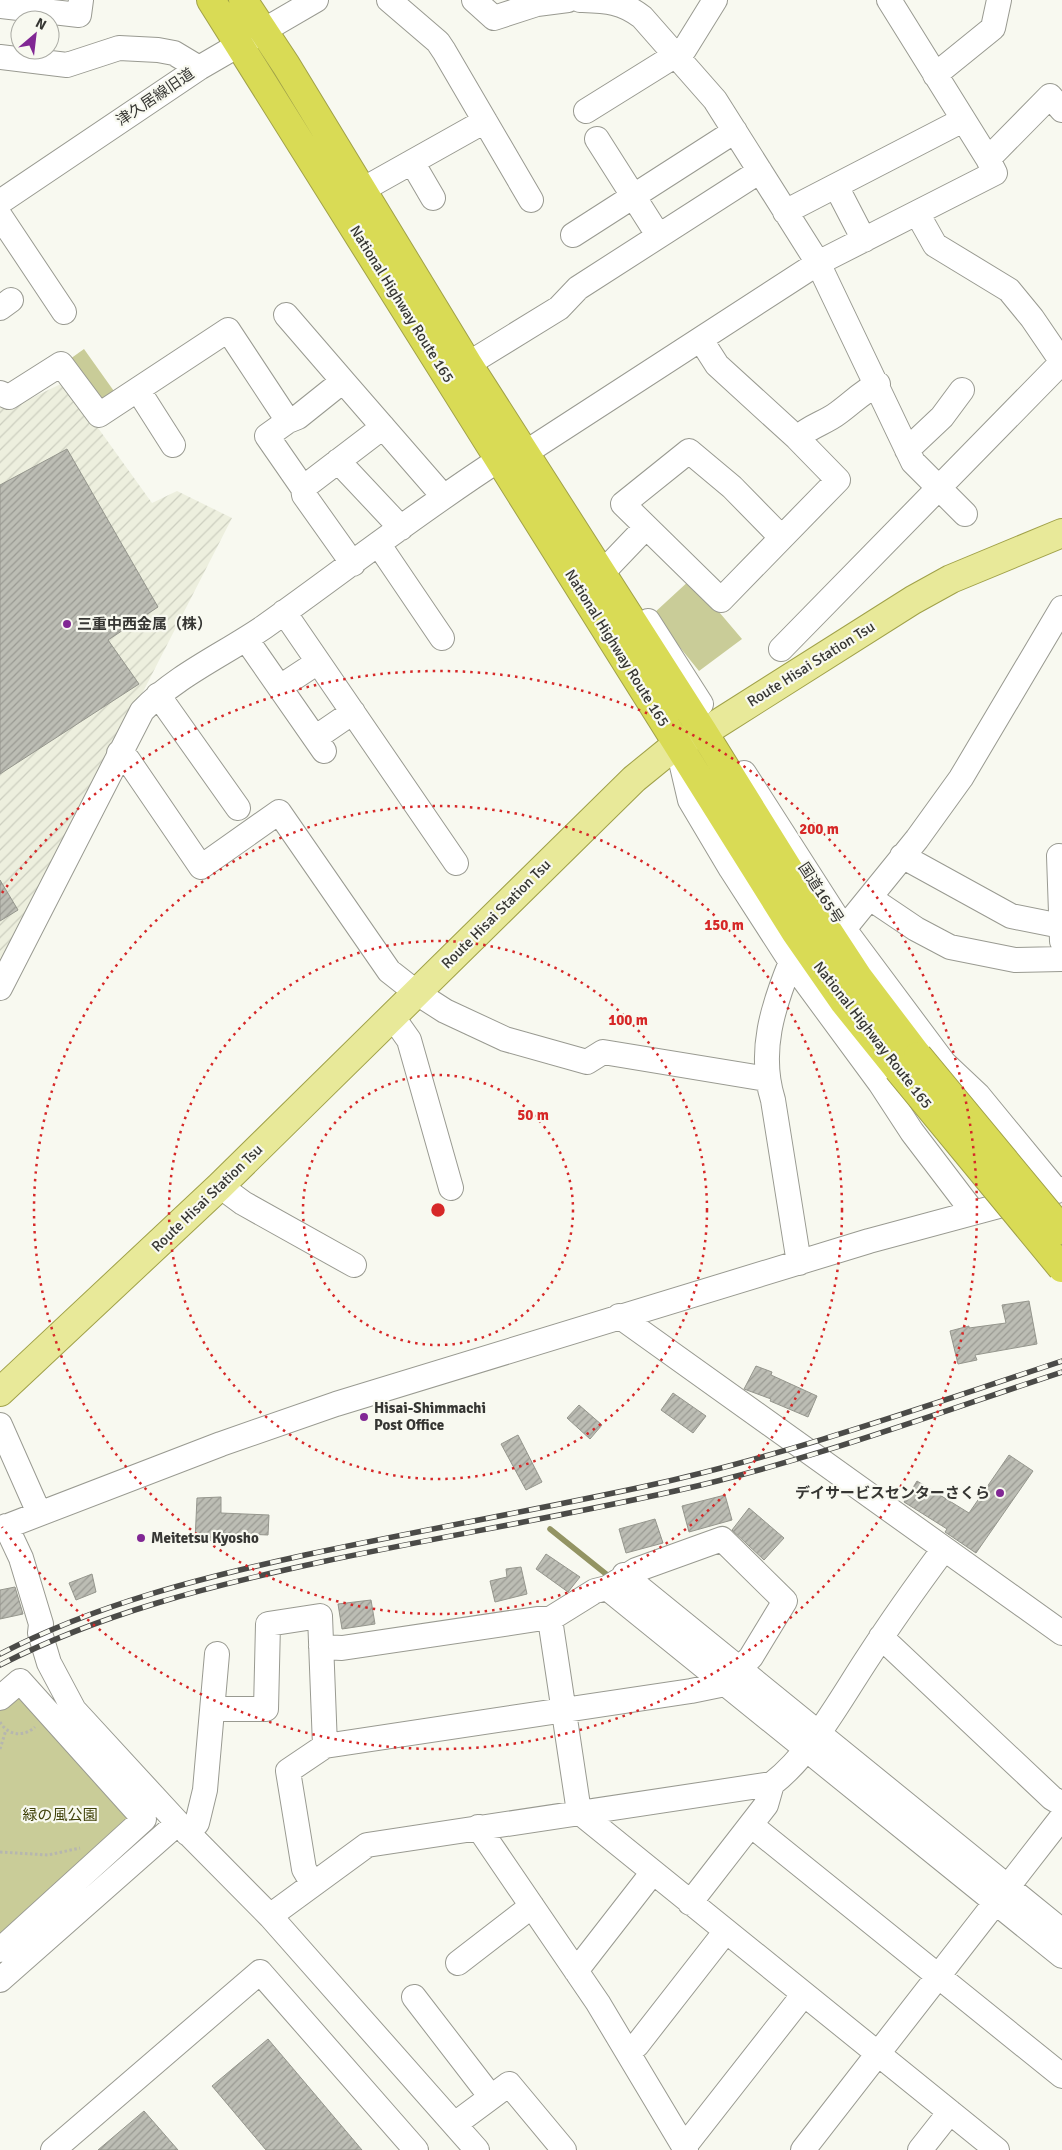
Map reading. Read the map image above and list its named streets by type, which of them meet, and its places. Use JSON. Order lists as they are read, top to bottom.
{
  "streets": {
    "highway": ["National Highway Route 165"],
    "main road": ["Route Hisai Station Tsu"],
    "street": ["津久居線旧道", "国道165号"]
  },
  "crossings": [
    ["津久居線旧道", "National Highway Route 165"],
    ["National Highway Route 165", "Route Hisai Station Tsu"],
    ["National Highway Route 165", "国道165号"],
    ["Route Hisai Station Tsu", "国道165号"]
  ],
  "parks": ["緑の風公園"],
  "places": [
    "三重中西金属（株）",
    "Hisai-Shimmachi Post Office",
    "デイサービスセンターさくら",
    "Meitetsu Kyosho"
  ],
  "north": "top right",
  "rings": [
    "200 m",
    "150 m",
    "100 m",
    "50 m"
  ]
}
